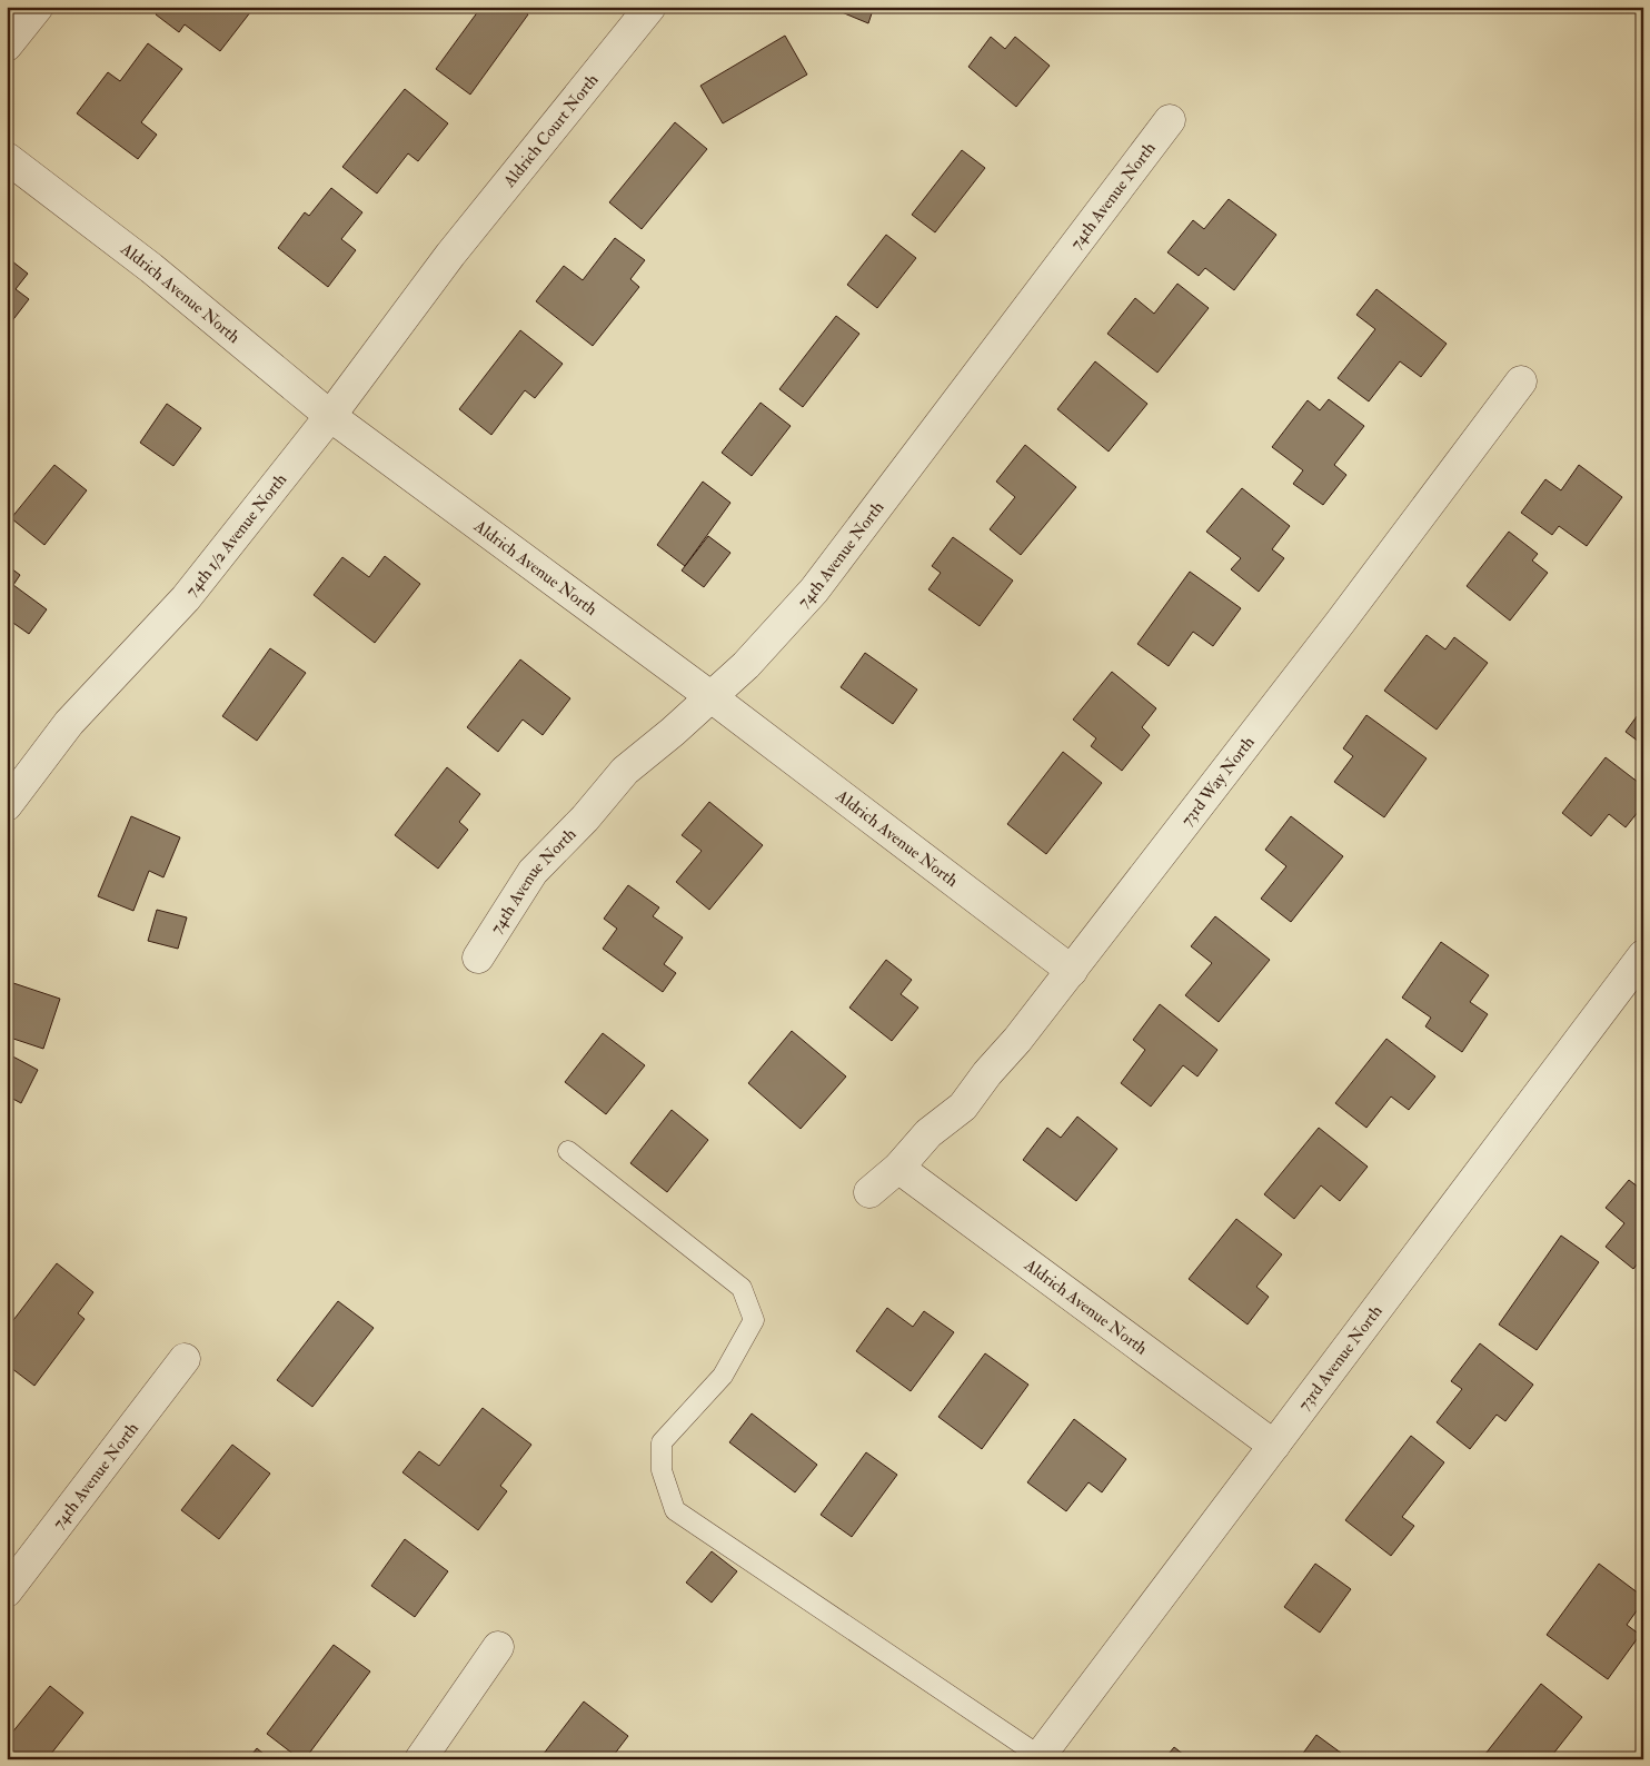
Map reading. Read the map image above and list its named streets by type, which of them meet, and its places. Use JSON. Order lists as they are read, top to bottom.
{
  "streets": {
    "street": [
      "Aldrich Court North",
      "74th Avenue North",
      "Aldrich Avenue North",
      "74th 1/2 Avenue North",
      "73rd Way North",
      "73rd Avenue North"
    ]
  },
  "crossings": [
    ["Aldrich Court North", "74th 1/2 Avenue North"],
    ["74th Avenue North", "Aldrich Avenue North"],
    ["Aldrich Avenue North", "74th 1/2 Avenue North"],
    ["Aldrich Avenue North", "73rd Way North"],
    ["Aldrich Avenue North", "73rd Avenue North"]
  ]
}
